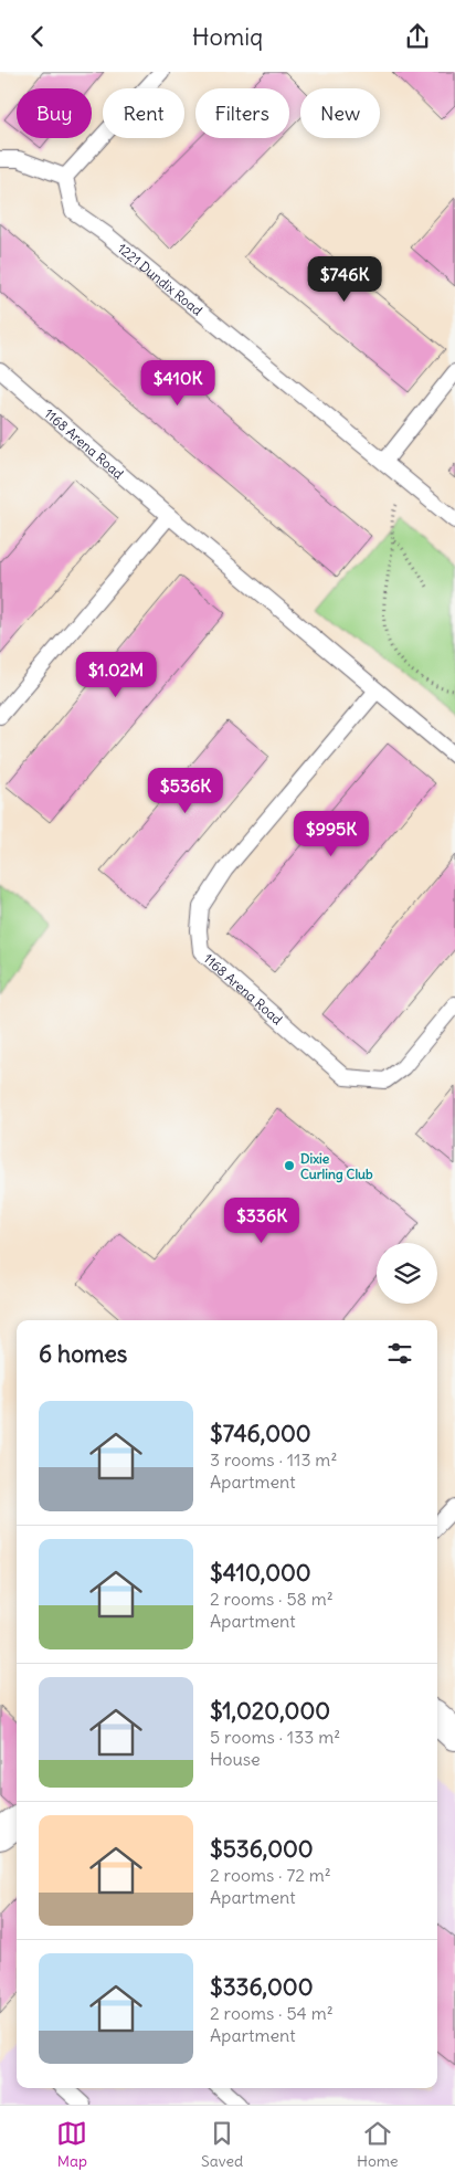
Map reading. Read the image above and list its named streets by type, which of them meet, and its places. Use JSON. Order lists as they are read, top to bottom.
{
  "streets": {
    "lane": ["1221 Dundix Road", "1168 Arena Road"]
  },
  "places": ["Dixie Curling Club"],
  "page": {
    "header": "Homiq",
    "chip": [
      "Buy",
      "Rent",
      "Filters",
      "New"
    ],
    "price": [
      "$746K",
      "$410K",
      "$1.02M",
      "$536K",
      "$995K",
      "$336K"
    ],
    "heading": "6 homes",
    "list": [
      {
        "name": "$746,000",
        "note": "3 rooms · 113 m² · Apartment"
      },
      {
        "name": "$410,000",
        "note": "2 rooms · 58 m² · Apartment"
      },
      {
        "name": "$1,020,000",
        "note": "5 rooms · 133 m² · House"
      },
      {
        "name": "$536,000",
        "note": "2 rooms · 72 m² · Apartment"
      },
      {
        "name": "$336,000",
        "note": "2 rooms · 54 m² · Apartment"
      }
    ],
    "tabs": ["Map", "Saved", "Home"]
  }
}
